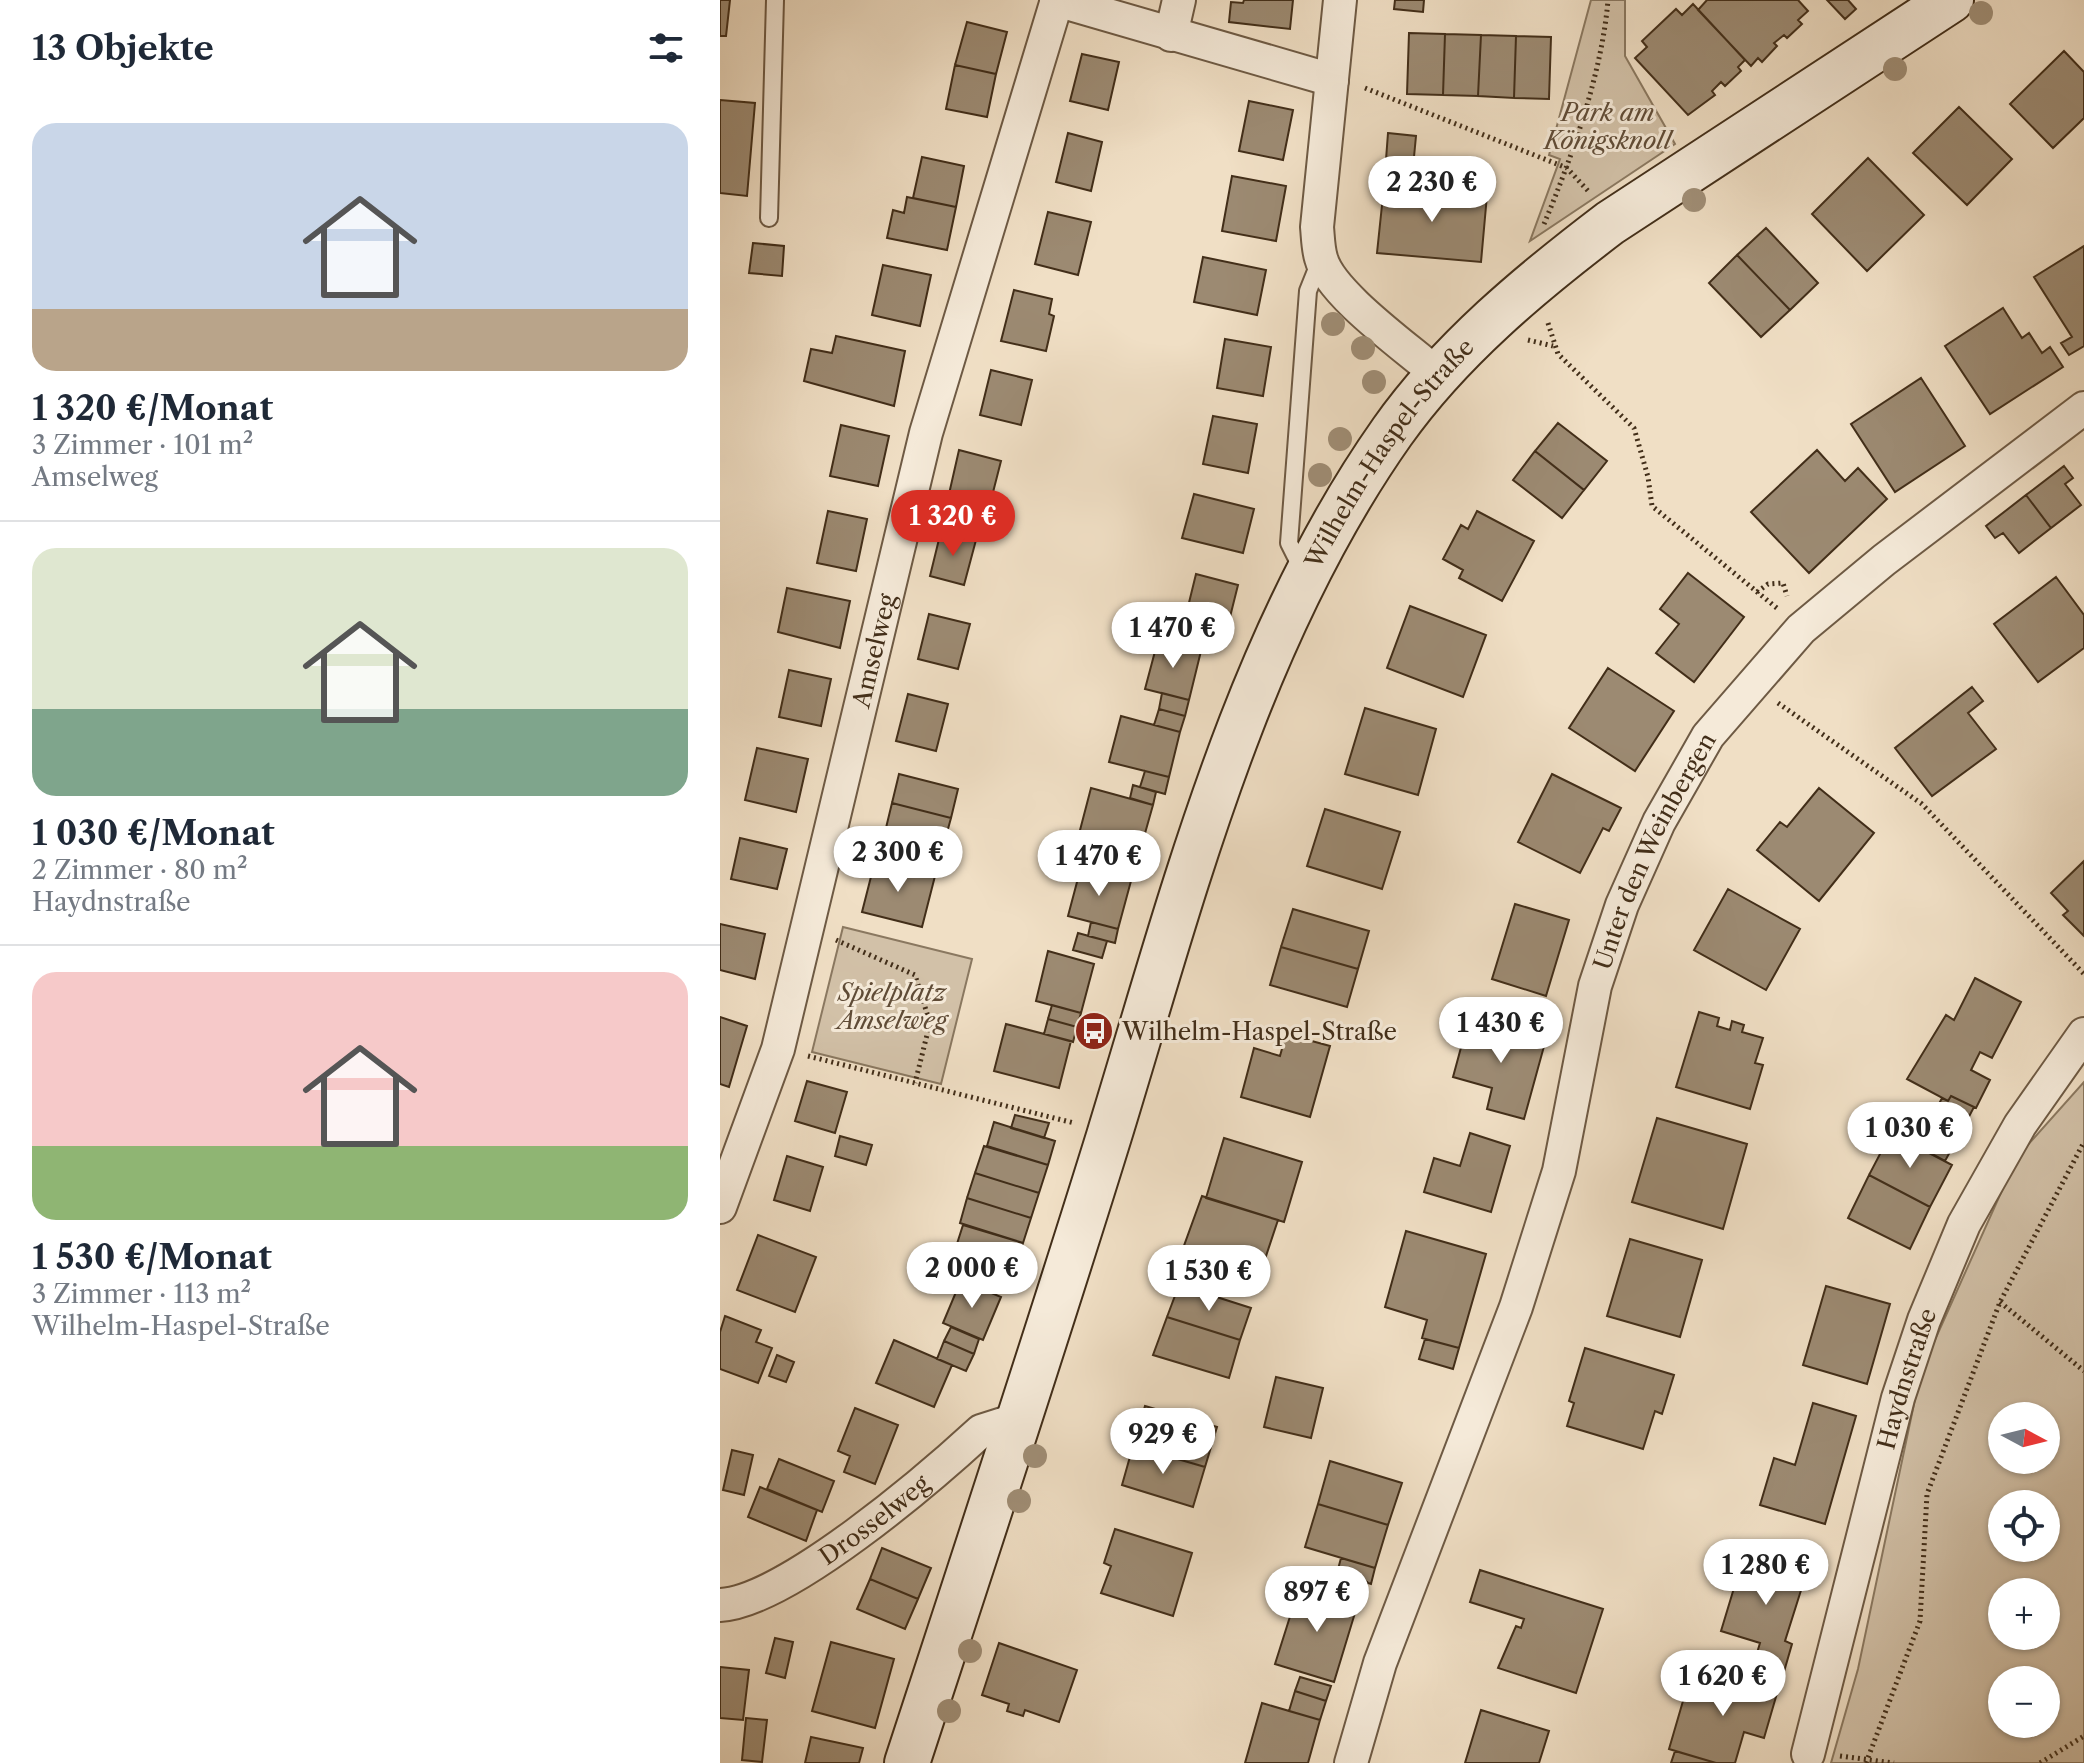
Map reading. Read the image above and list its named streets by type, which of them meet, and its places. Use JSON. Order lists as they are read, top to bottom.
{
  "streets": {
    "street": [
      "Wilhelm-Haspel-Straße",
      "Amselweg",
      "Unter den Weinbergen",
      "Haydnstraße",
      "Drosselweg"
    ]
  },
  "crossings": [
    ["Wilhelm-Haspel-Straße", "Drosselweg"]
  ],
  "parks": ["Park am Königsknoll", "Spielplatz Amselweg"],
  "places": {
    "bus stop": ["Wilhelm-Haspel-Straße"]
  },
  "north": "right",
  "page": {
    "heading": "13 Objekte",
    "list": [
      {
        "name": "1 320 €/Monat",
        "note": "3 Zimmer · 101 m² · Amselweg"
      },
      {
        "name": "1 030 €/Monat",
        "note": "2 Zimmer · 80 m² · Haydnstraße"
      },
      {
        "name": "1 530 €/Monat",
        "note": "3 Zimmer · 113 m² · Wilhelm-Haspel-Straße"
      }
    ],
    "price": [
      "2 230 €",
      "1 320 €",
      "1 470 €",
      "2 300 €",
      "1 470 €",
      "1 430 €",
      "1 030 €",
      "2 000 €",
      "1 530 €",
      "929 €",
      "1 280 €",
      "897 €",
      "1 620 €"
    ],
    "map_buttons": ["+", "−"]
  }
}
